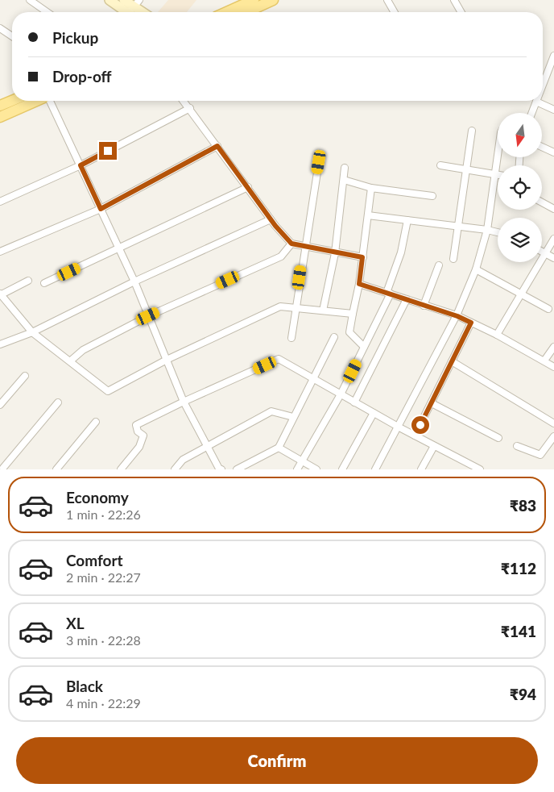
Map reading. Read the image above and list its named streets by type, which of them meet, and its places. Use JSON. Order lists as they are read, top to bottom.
{
  "north": "bottom",
  "page": {
    "banner": ["Pickup", "Drop-off"],
    "list": [
      {
        "name": "Economy",
        "note": "1 min · 22:26",
        "value": "₹83"
      },
      {
        "name": "Comfort",
        "note": "2 min · 22:27",
        "value": "₹112"
      },
      {
        "name": "XL",
        "note": "3 min · 22:28",
        "value": "₹141"
      },
      {
        "name": "Black",
        "note": "4 min · 22:29",
        "value": "₹94"
      }
    ],
    "buttons": "Confirm"
  }
}
